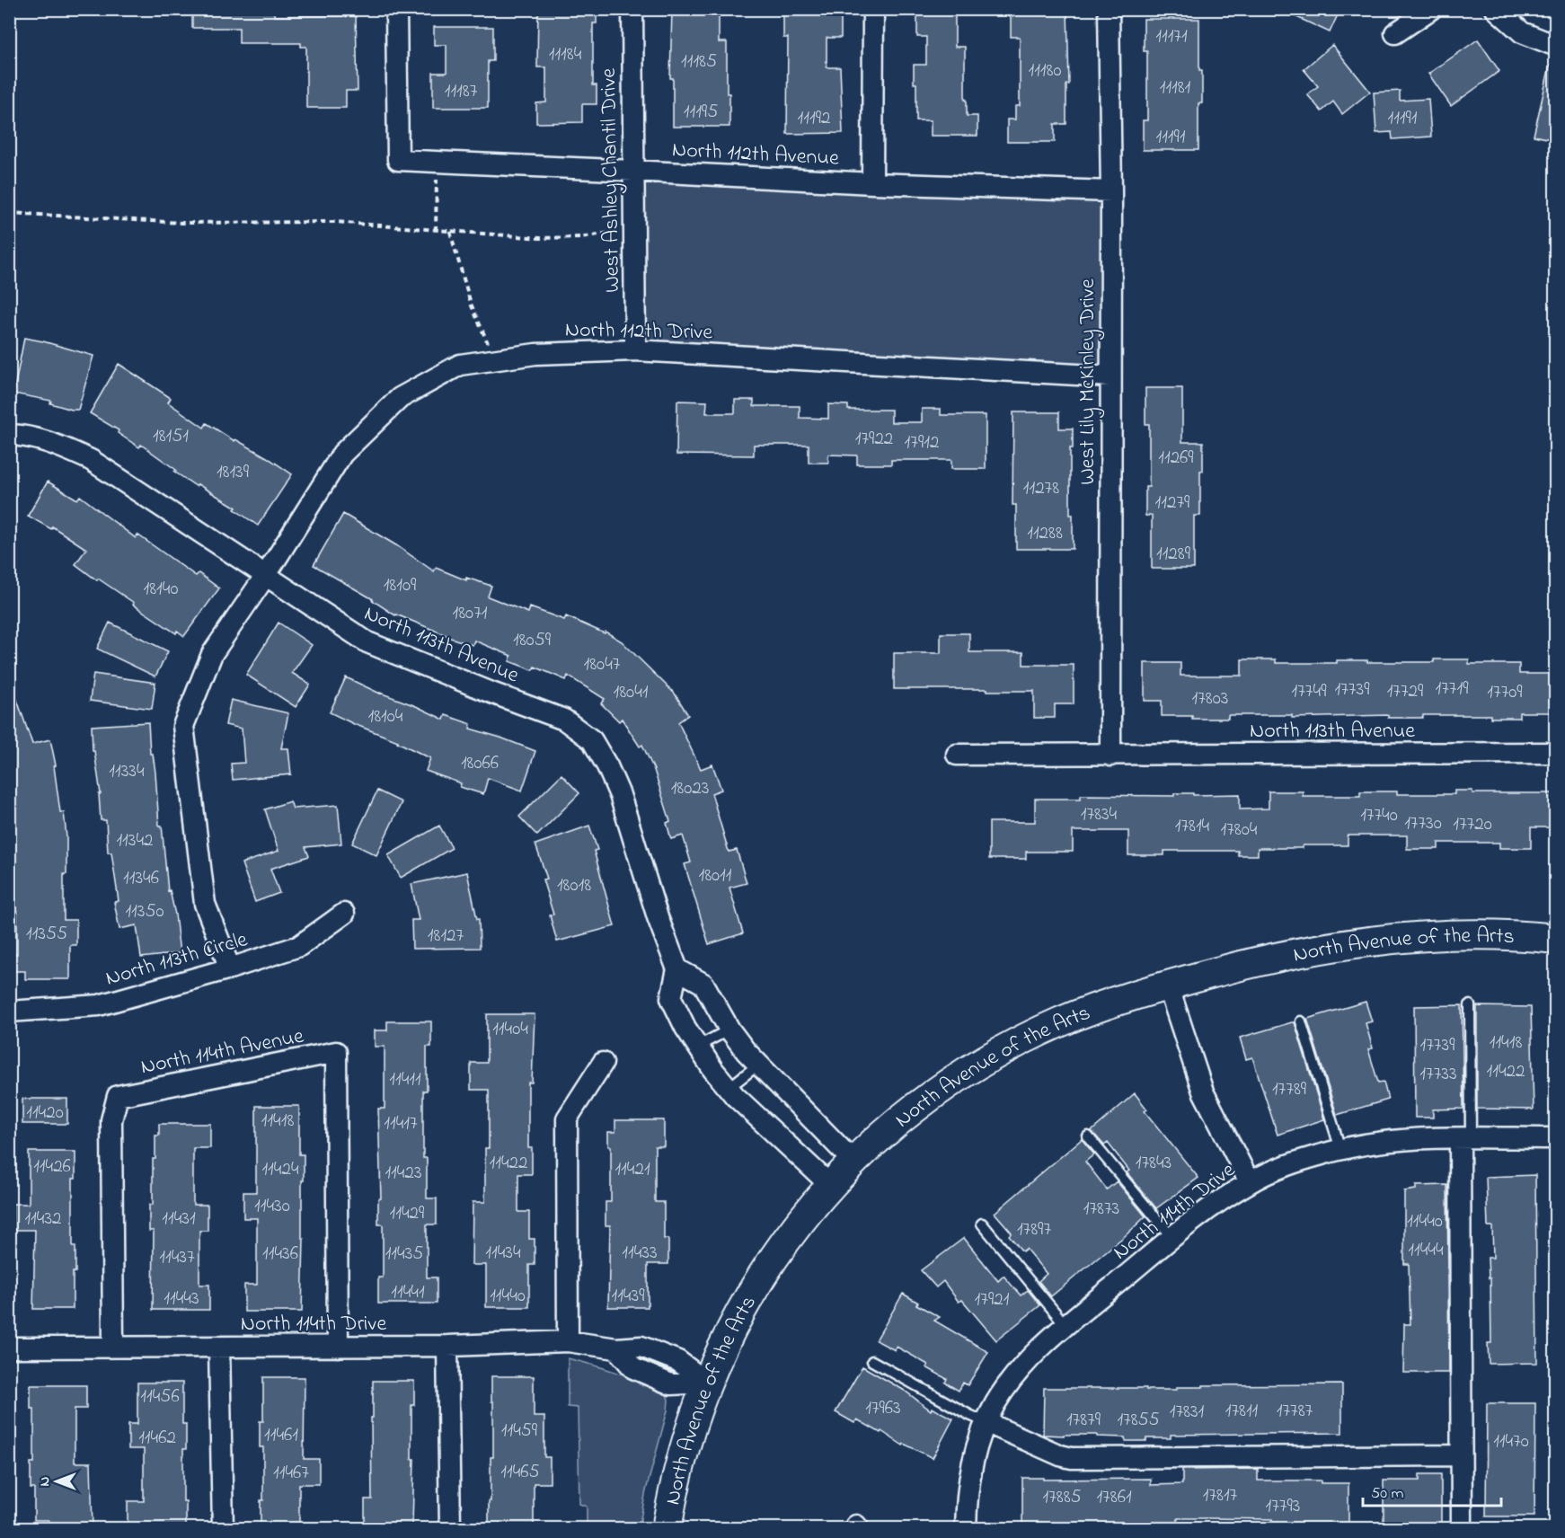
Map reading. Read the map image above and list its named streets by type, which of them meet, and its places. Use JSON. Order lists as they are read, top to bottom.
{
  "streets": {
    "street": [
      "North 112th Avenue",
      "West Ashley Chantil Drive",
      "North 112th Drive",
      "West Lily McKinley Drive",
      "North 113th Avenue",
      "North Avenue of the Arts",
      "North 113th Circle",
      "North 114th Avenue",
      "North 114th Drive"
    ]
  },
  "crossings": [
    ["North 112th Avenue", "West Ashley Chantil Drive"],
    ["North 112th Avenue", "West Lily McKinley Drive"],
    ["West Ashley Chantil Drive", "North 112th Drive"],
    ["North 112th Drive", "West Lily McKinley Drive"],
    ["North 112th Drive", "North 113th Avenue"],
    ["North 112th Drive", "North 113th Circle"],
    ["West Lily McKinley Drive", "North 113th Avenue"],
    ["North Avenue of the Arts", "North 114th Drive"],
    ["North 114th Avenue", "North 114th Drive"]
  ],
  "house_numbers": [
    "11171",
    "11184",
    "11185",
    "11180",
    "11181",
    "11187",
    "11195",
    "11192",
    "11191",
    "11191",
    "18151",
    "17922",
    "17912",
    "11269",
    "18139",
    "11278",
    "11279",
    "11288",
    "11289",
    "18109",
    "18140",
    "18071",
    "18059",
    "18047",
    "17719",
    "17739",
    "17749",
    "17729",
    "18041",
    "17709",
    "17803",
    "18104",
    "18066",
    "11334",
    "18023",
    "17834",
    "17740",
    "17730",
    "17720",
    "17814",
    "17804",
    "11342",
    "18011",
    "11346",
    "18018",
    "11350",
    "11355",
    "18127",
    "11404",
    "11418",
    "17739",
    "11422",
    "17733",
    "11411",
    "17789",
    "11420",
    "11418",
    "11417",
    "11422",
    "17843",
    "11426",
    "11424",
    "11421",
    "11423",
    "11430",
    "17873",
    "11429",
    "11432",
    "11431",
    "11440",
    "17897",
    "11444",
    "11434",
    "11433",
    "11436",
    "11435",
    "11437",
    "11441",
    "11440",
    "11439",
    "11443",
    "17921",
    "11456",
    "17963",
    "17811",
    "17787",
    "17831",
    "17879",
    "17855",
    "11459",
    "11461",
    "11462",
    "11470",
    "11465",
    "11467",
    "17817",
    "17885",
    "17861",
    "17793"
  ],
  "scale_bar": "50 m",
  "north": "left"
}
